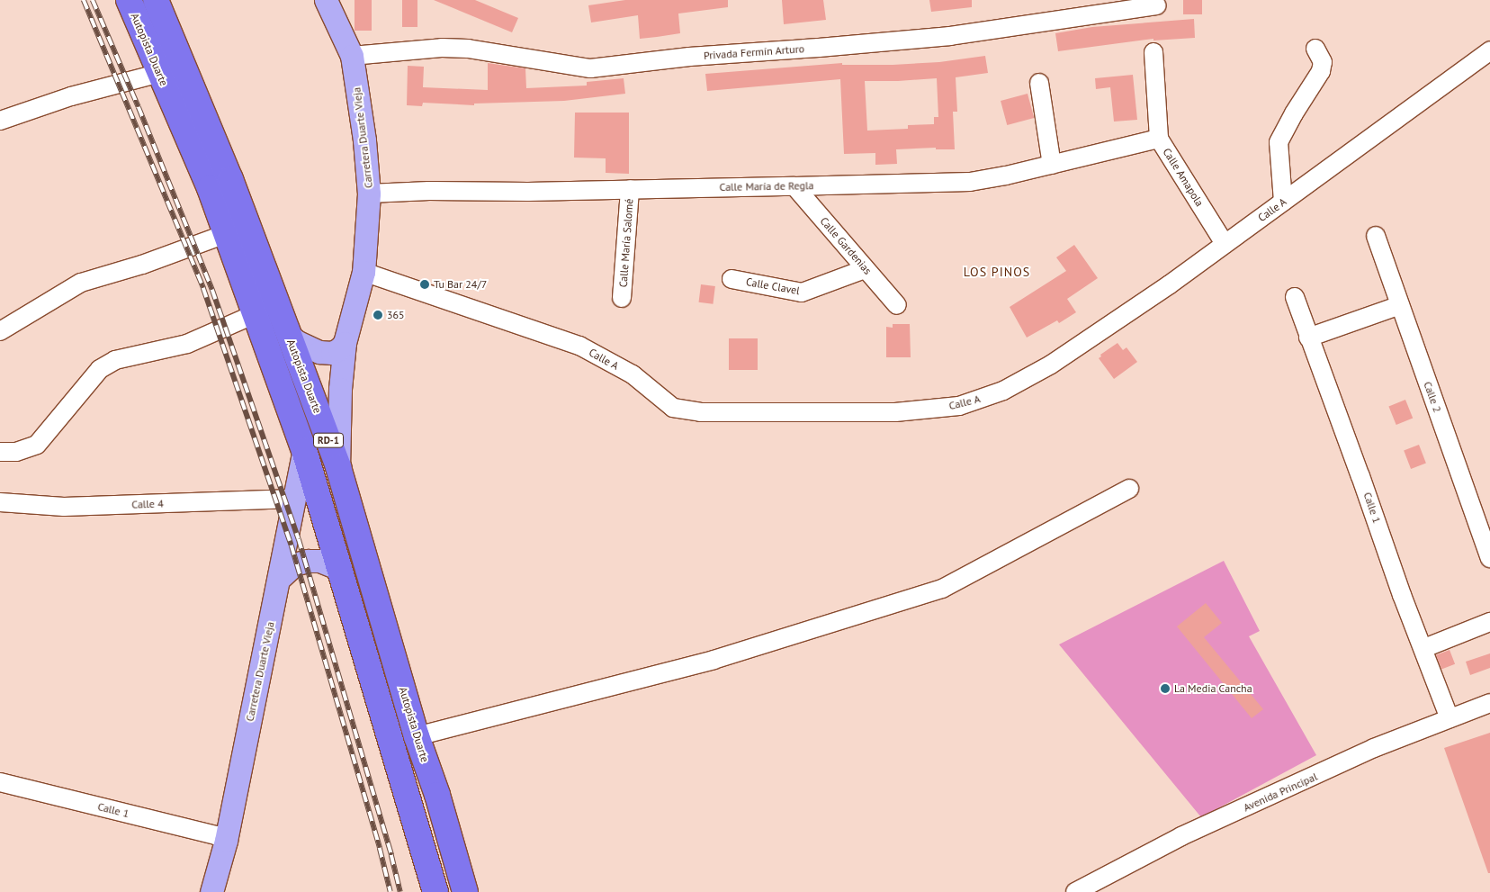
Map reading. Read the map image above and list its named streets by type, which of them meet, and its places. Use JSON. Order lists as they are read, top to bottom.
{
  "streets": {
    "highway": ["Autopista Duarte", "RD-1"],
    "main road": ["Carretera Duarte Vieja"],
    "street": [
      "Privada Fermín Arturo",
      "Calle Amapola",
      "Calle María de Regla",
      "Calle A",
      "Calle María Salomé",
      "Calle Gardenias",
      "Calle Clavel",
      "Calle 2",
      "Calle 4",
      "Calle 1",
      "Avenida Principal"
    ]
  },
  "crossings": [
    ["Autopista Duarte", "Carretera Duarte Vieja"],
    ["Privada Fermín Arturo", "Carretera Duarte Vieja"],
    ["Carretera Duarte Vieja", "Calle María de Regla"],
    ["Carretera Duarte Vieja", "Calle A"],
    ["Carretera Duarte Vieja", "Calle 4"],
    ["Carretera Duarte Vieja", "Calle 1"],
    ["Calle Amapola", "Calle María de Regla"],
    ["Calle Amapola", "Calle A"],
    ["Calle María de Regla", "Calle María Salomé"],
    ["Calle María de Regla", "Calle Gardenias"],
    ["Calle Gardenias", "Calle Clavel"],
    ["Calle 1", "Avenida Principal"]
  ],
  "districts": ["LOS PINOS"],
  "places": ["Tu Bar 24/7", "365", "La Media Cancha"]
}
